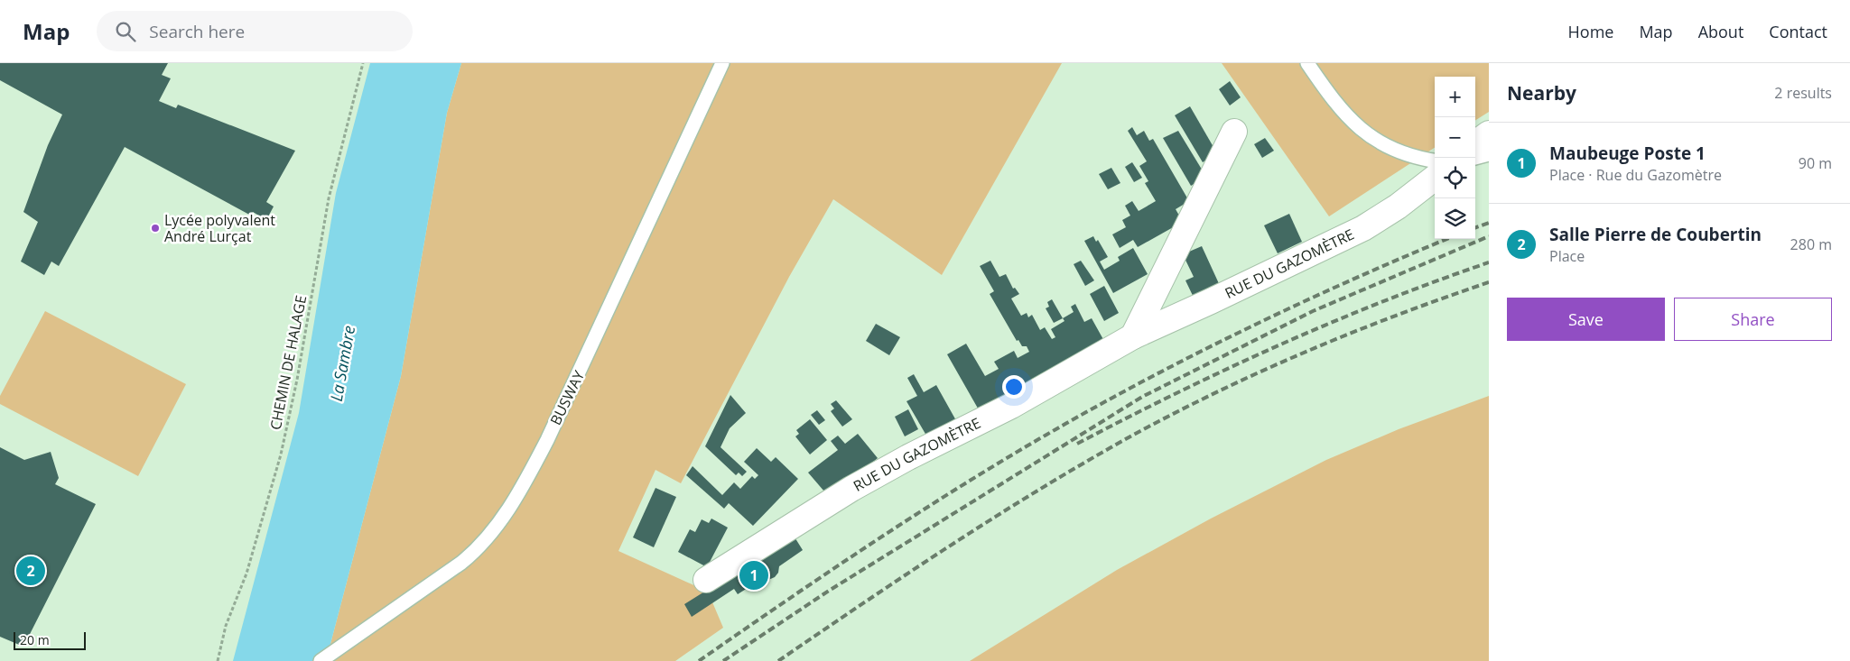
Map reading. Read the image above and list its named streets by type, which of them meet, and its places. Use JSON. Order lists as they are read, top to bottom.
{
  "streets": {
    "street": ["RUE DU GAZOMÈTRE"],
    "lane": ["BUSWAY"],
    "path": ["CHEMIN DE HALAGE"]
  },
  "water": ["La Sambre"],
  "places": ["Lycée polyvalent André Lurçat"],
  "scale_bar": "20 m",
  "page": {
    "header": "Map",
    "search": "Search here",
    "nav": [
      "Home",
      "Map",
      "About",
      "Contact"
    ],
    "heading": ["Nearby", "2 results"],
    "map_buttons": ["+", "−"],
    "list": [
      {
        "mark": "1",
        "name": "Maubeuge Poste 1",
        "note": "Place · Rue du Gazomètre",
        "value": "90 m"
      },
      {
        "mark": "2",
        "name": "Salle Pierre de Coubertin",
        "note": "Place",
        "value": "280 m"
      }
    ],
    "buttons": ["Save", "Share"],
    "pins": ["2", "1"],
    "scale": "20 m"
  }
}
